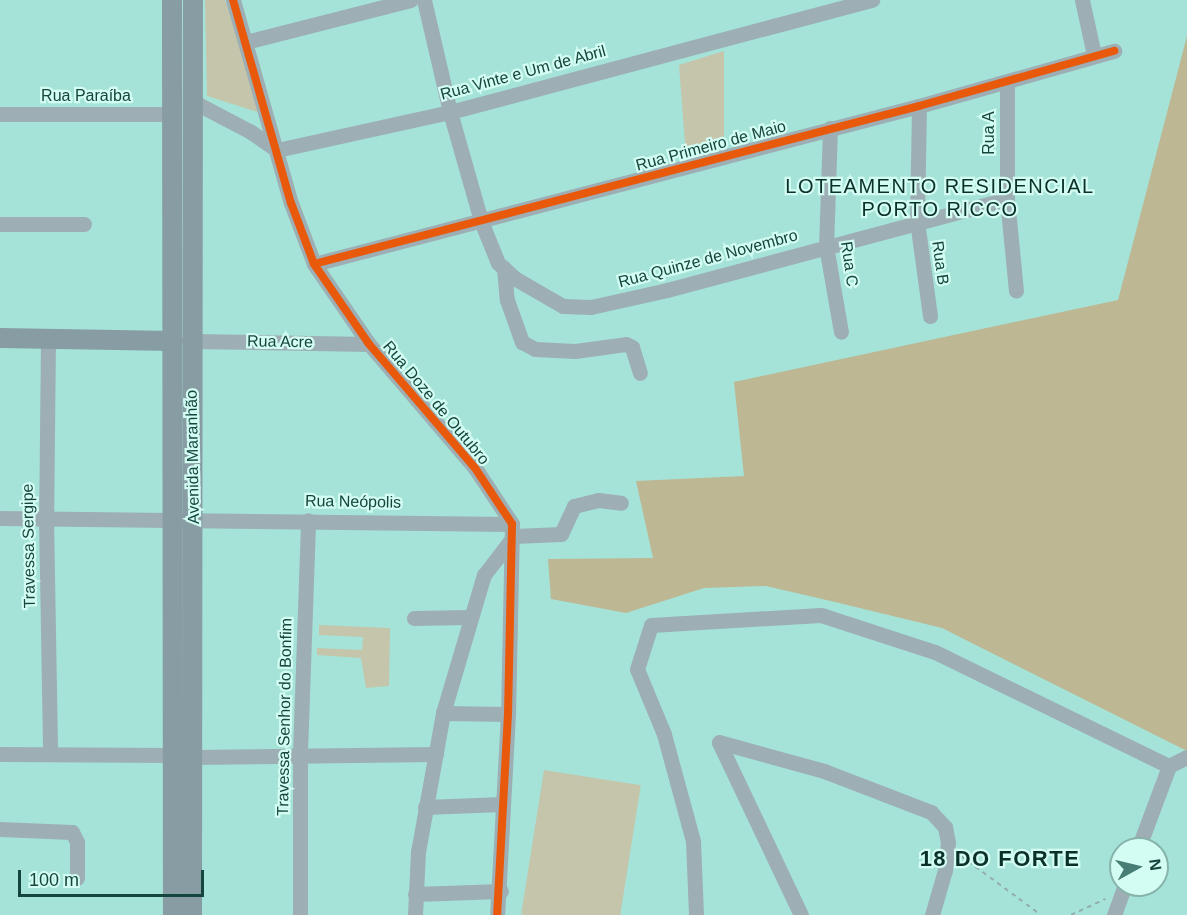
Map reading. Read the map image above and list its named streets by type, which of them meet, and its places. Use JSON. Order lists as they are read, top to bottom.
{
  "streets": {
    "main road": ["Rua Acre", "Avenida Maranhão"],
    "street": [
      "Rua Vinte e Um de Abril",
      "Rua Paraíba",
      "Rua A",
      "Rua Primeiro de Maio",
      "Rua Quinze de Novembro",
      "Rua B",
      "Rua C",
      "Rua Doze de Outubro",
      "Rua Neópolis",
      "Travessa Sergipe",
      "Travessa Senhor do Bonfim"
    ]
  },
  "crossings": [
    ["Rua Vinte e Um de Abril", "Rua Doze de Outubro"],
    ["Rua Paraíba", "Avenida Maranhão"],
    ["Rua A", "Rua Primeiro de Maio"],
    ["Rua A", "Rua Quinze de Novembro"],
    ["Rua Primeiro de Maio", "Rua B"],
    ["Rua Primeiro de Maio", "Rua C"],
    ["Rua Primeiro de Maio", "Rua Doze de Outubro"],
    ["Rua Quinze de Novembro", "Rua B"],
    ["Rua Quinze de Novembro", "Rua C"],
    ["Rua Acre", "Rua Doze de Outubro"],
    ["Rua Acre", "Avenida Maranhão"],
    ["Rua Acre", "Travessa Sergipe"],
    ["Rua Doze de Outubro", "Rua Neópolis"],
    ["Avenida Maranhão", "Rua Neópolis"],
    ["Rua Neópolis", "Travessa Senhor do Bonfim"]
  ],
  "districts": ["LOTEAMENTO RESIDENCIAL PORTO RICCO", "18 DO FORTE"],
  "scale_bar": "100 m",
  "north": "right"
}
